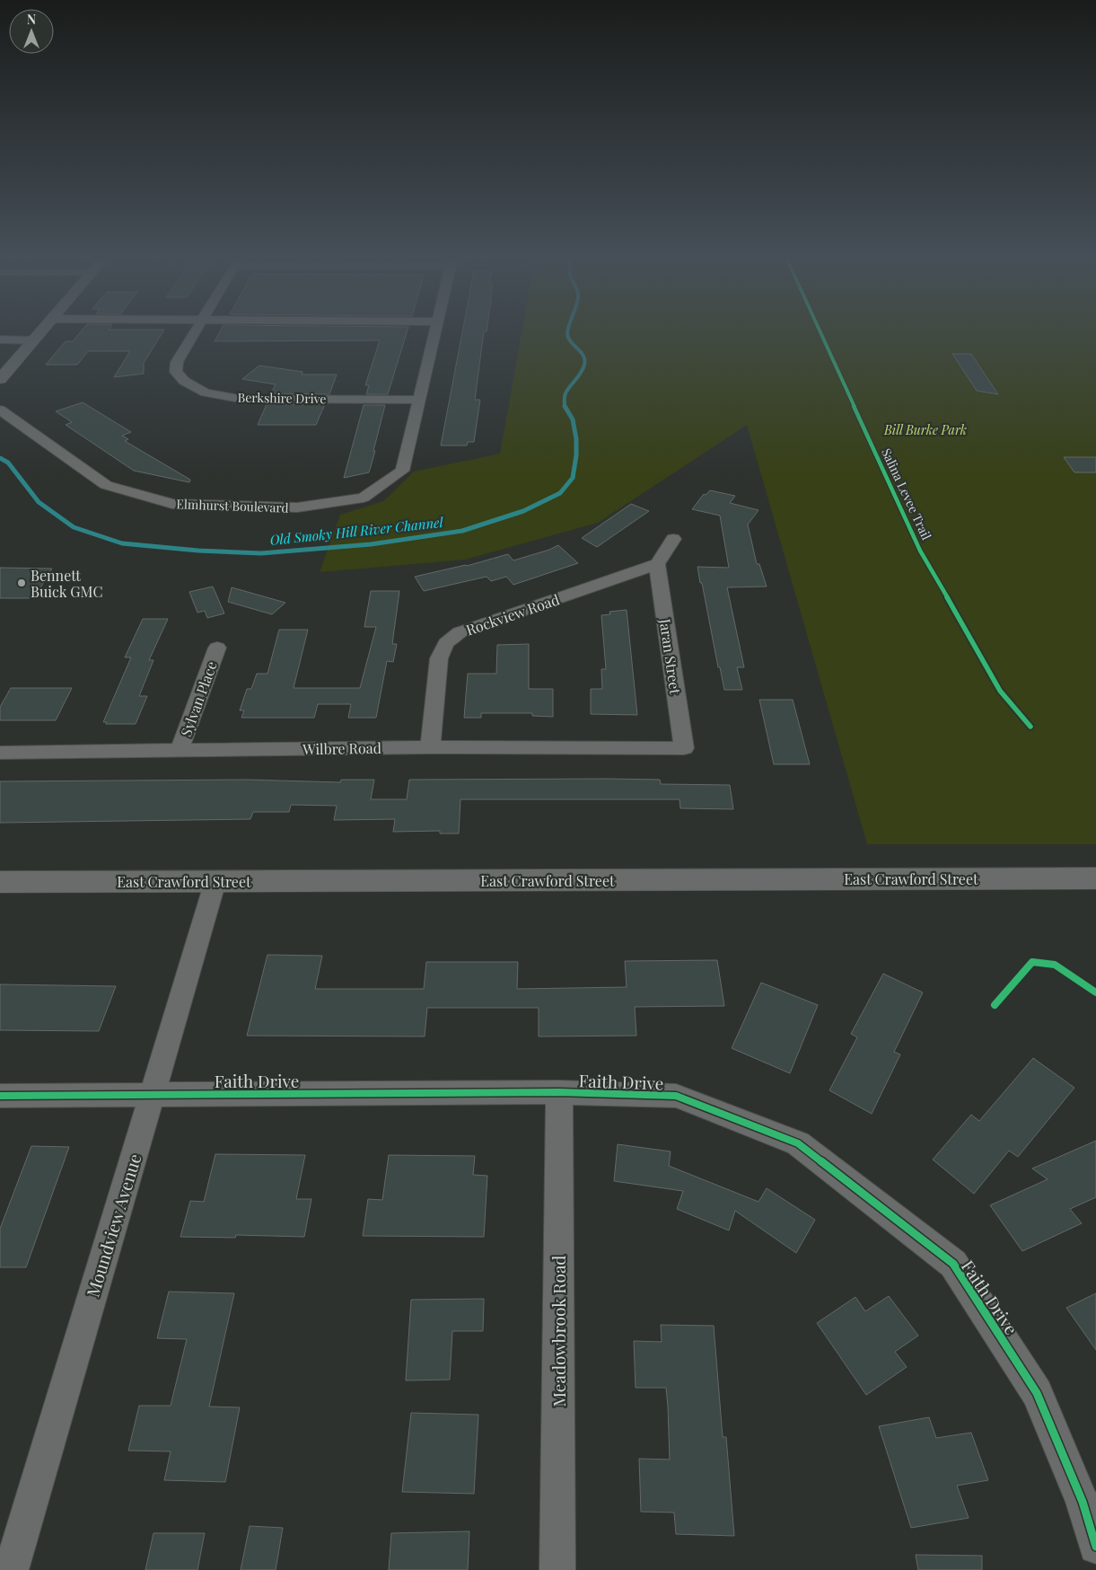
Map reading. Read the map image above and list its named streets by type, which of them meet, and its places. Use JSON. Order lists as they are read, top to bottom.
{
  "streets": {
    "street": [
      "Berkshire Drive",
      "Elmhurst Boulevard",
      "Rockview Road",
      "Jaran Street",
      "Sylvan Place",
      "Wilbre Road",
      "East Crawford Street",
      "Faith Drive",
      "Moundview Avenue",
      "Meadowbrook Road"
    ],
    "cycle path": ["Salina Levee Trail"]
  },
  "crossings": [
    ["Berkshire Drive", "Elmhurst Boulevard"],
    ["Rockview Road", "Jaran Street"],
    ["Rockview Road", "Wilbre Road"],
    ["Jaran Street", "Wilbre Road"],
    ["Sylvan Place", "Wilbre Road"],
    ["East Crawford Street", "Moundview Avenue"],
    ["Faith Drive", "Moundview Avenue"],
    ["Faith Drive", "Meadowbrook Road"]
  ],
  "water": ["Old Smoky Hill River Channel"],
  "parks": ["Bill Burke Park"],
  "places": ["Bennett Buick GMC"],
  "north": "top"
}
